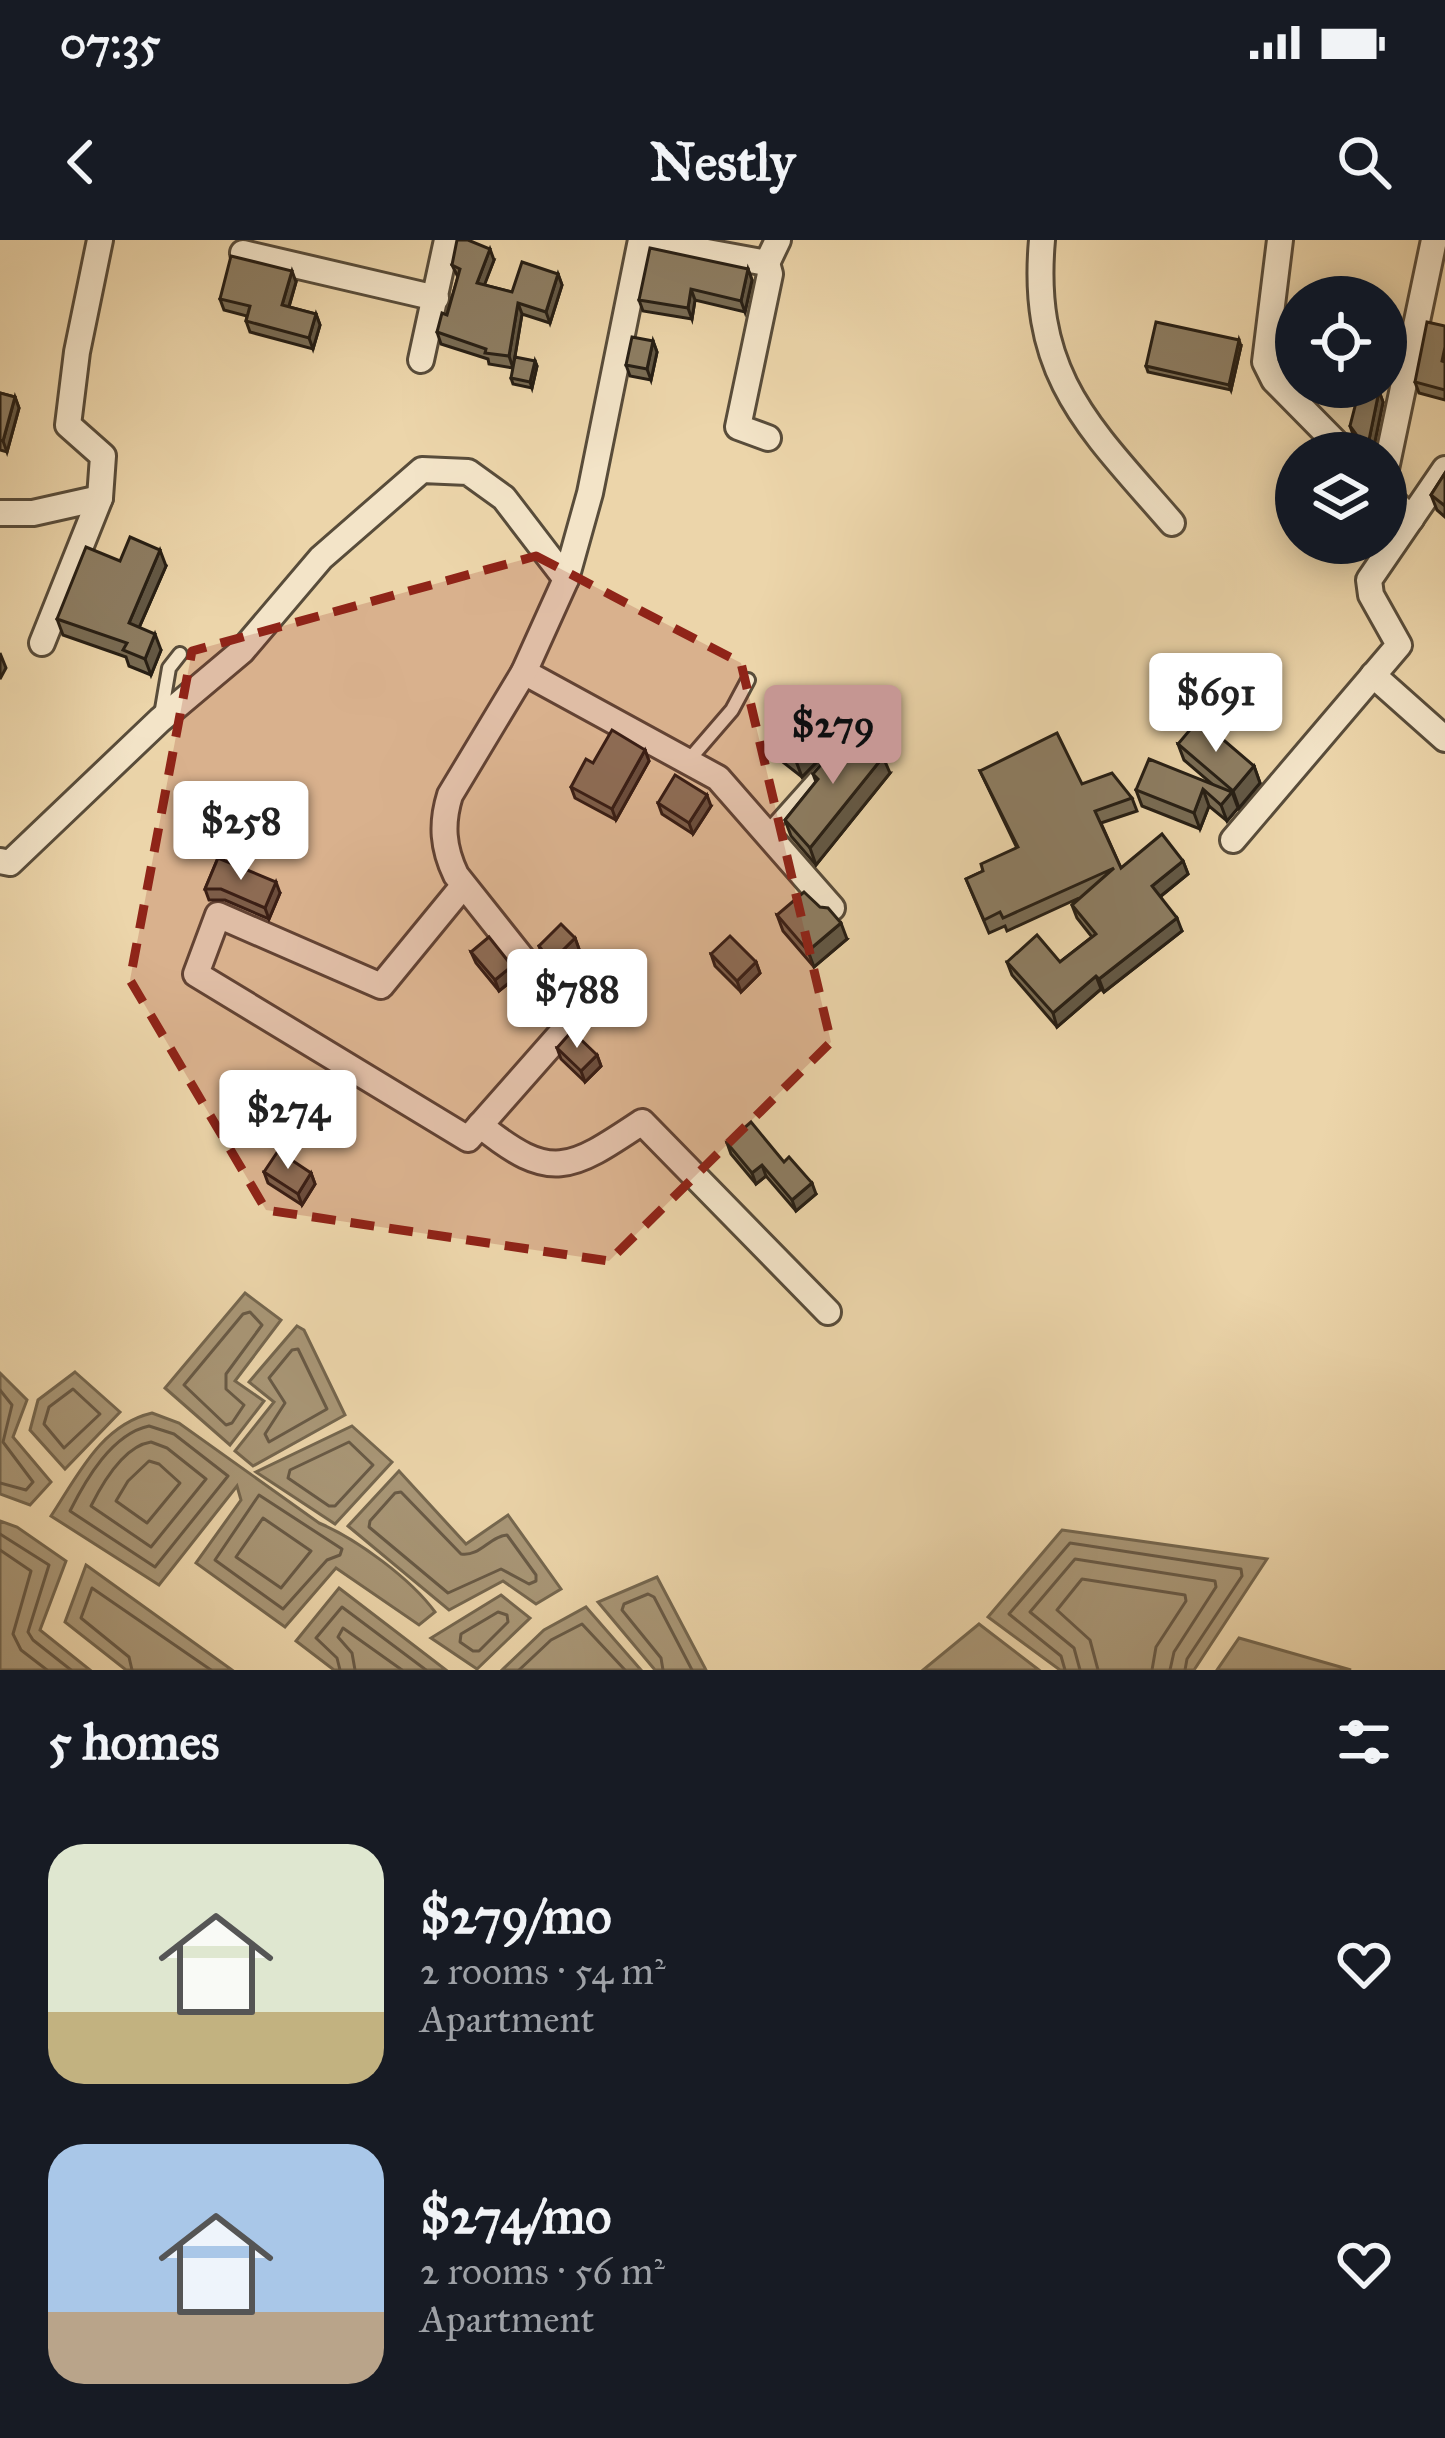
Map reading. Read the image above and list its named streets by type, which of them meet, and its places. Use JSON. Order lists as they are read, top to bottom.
{
  "page": {
    "status": "07:35",
    "header": "Nestly",
    "price": [
      "$691",
      "$279",
      "$258",
      "$788",
      "$274"
    ],
    "heading": "5 homes",
    "list": [
      {
        "name": "$279/mo",
        "note": "2 rooms · 54 m² · Apartment"
      },
      {
        "name": "$274/mo",
        "note": "2 rooms · 56 m² · Apartment"
      }
    ]
  }
}
